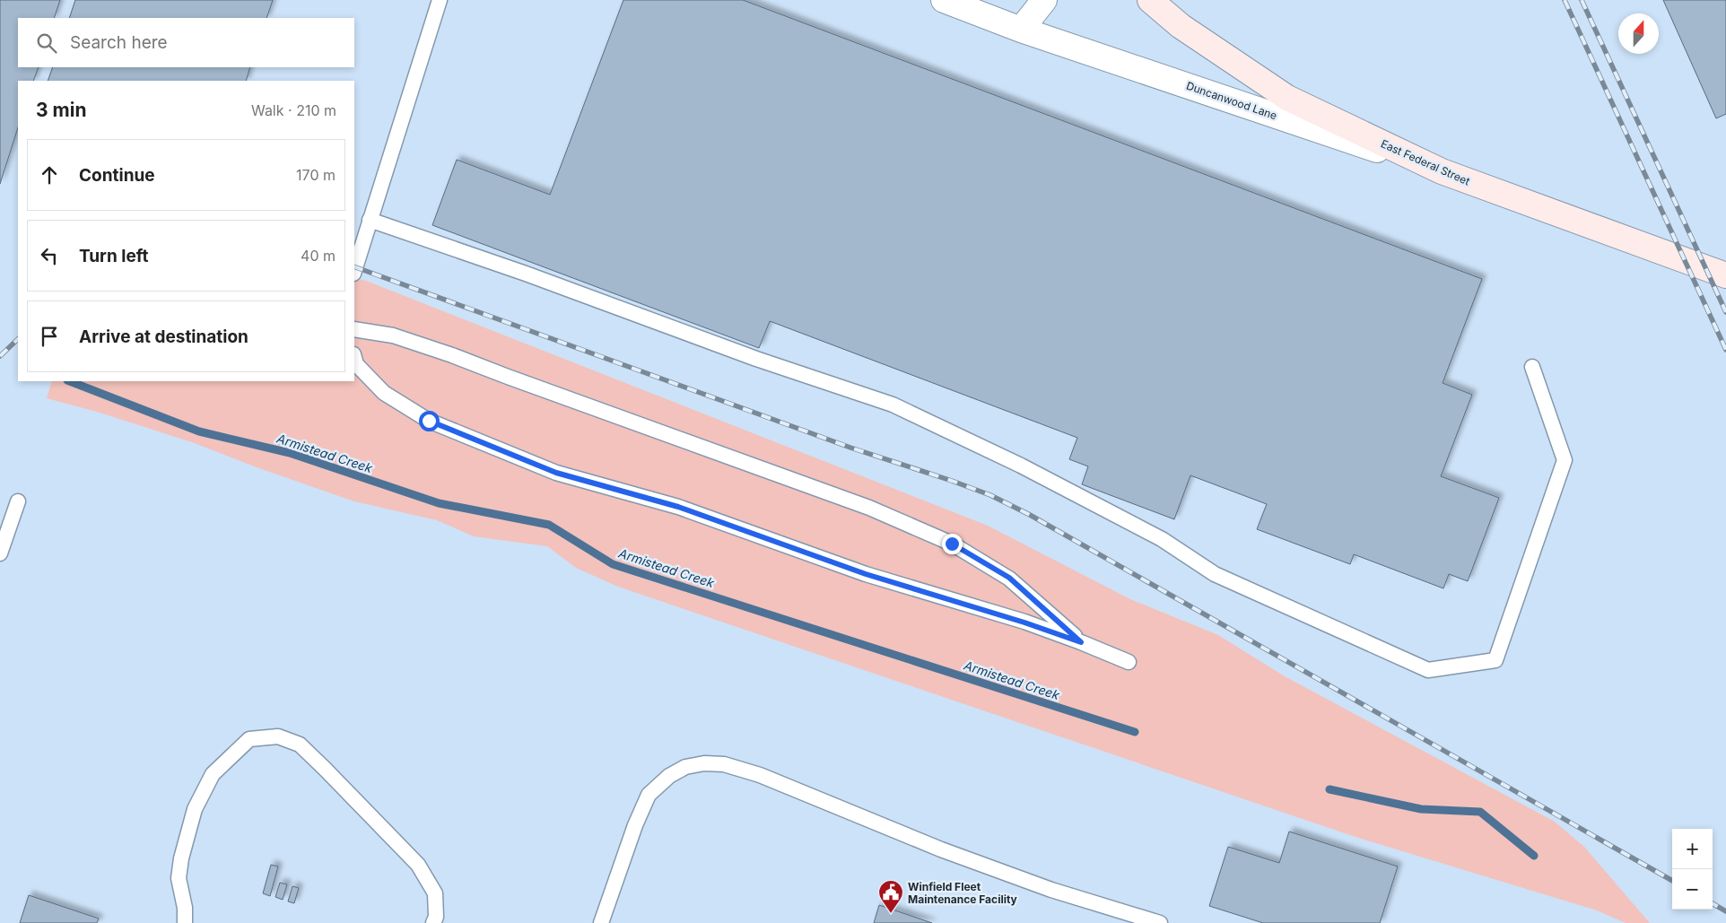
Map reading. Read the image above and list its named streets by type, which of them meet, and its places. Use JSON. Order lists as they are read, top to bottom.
{
  "streets": {
    "street": ["Duncanwood Lane", "East Federal Street"]
  },
  "crossings": [
    ["Duncanwood Lane", "East Federal Street"]
  ],
  "water": ["Armistead Creek"],
  "places": {
    "public building": ["Winfield Fleet Maintenance Facility"]
  },
  "north": "top",
  "page": {
    "search": "Search here",
    "heading": ["3 min", "Walk · 210 m"],
    "list": [
      ["Continue", "170 m"],
      ["Turn left", "40 m"],
      "Arrive at destination"
    ],
    "map_buttons": ["+", "−"]
  }
}
